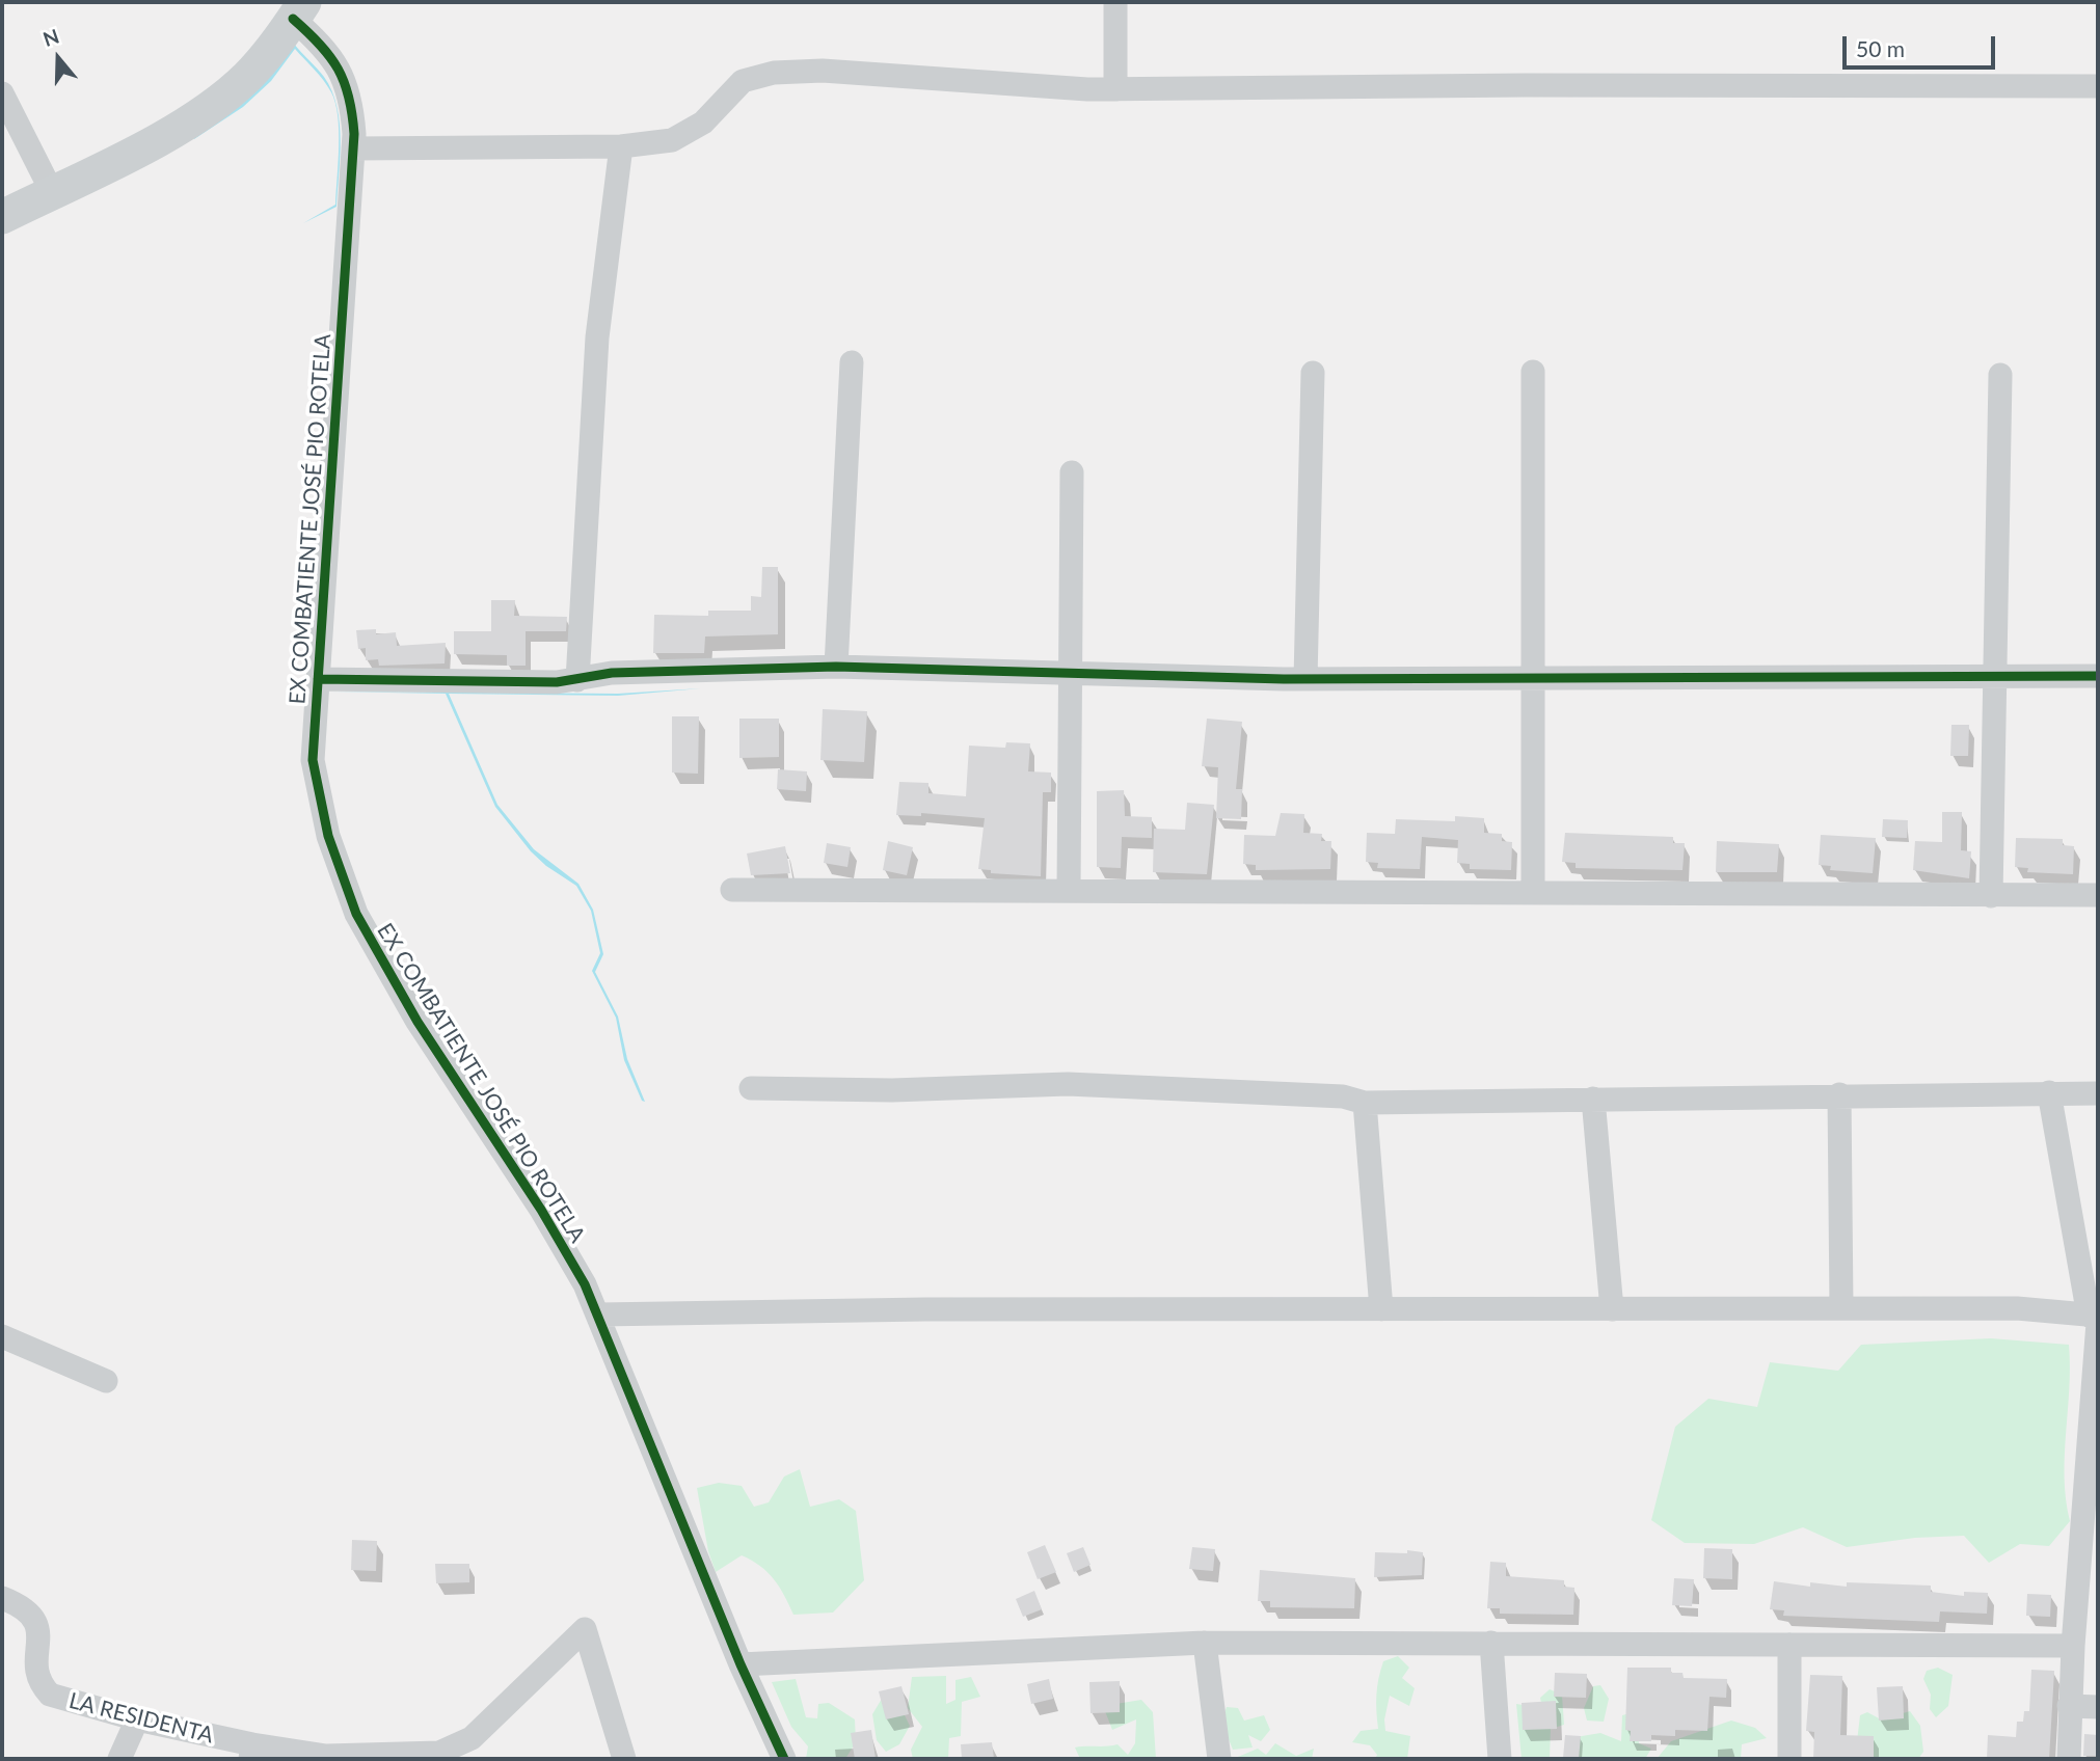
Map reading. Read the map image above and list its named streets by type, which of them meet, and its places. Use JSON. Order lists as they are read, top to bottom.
{
  "streets": {
    "street": ["EX COMBATIENTE JOSÉ PIO ROTELA", "LA RESIDENTA"]
  },
  "scale_bar": "50 m",
  "north": "top"
}
